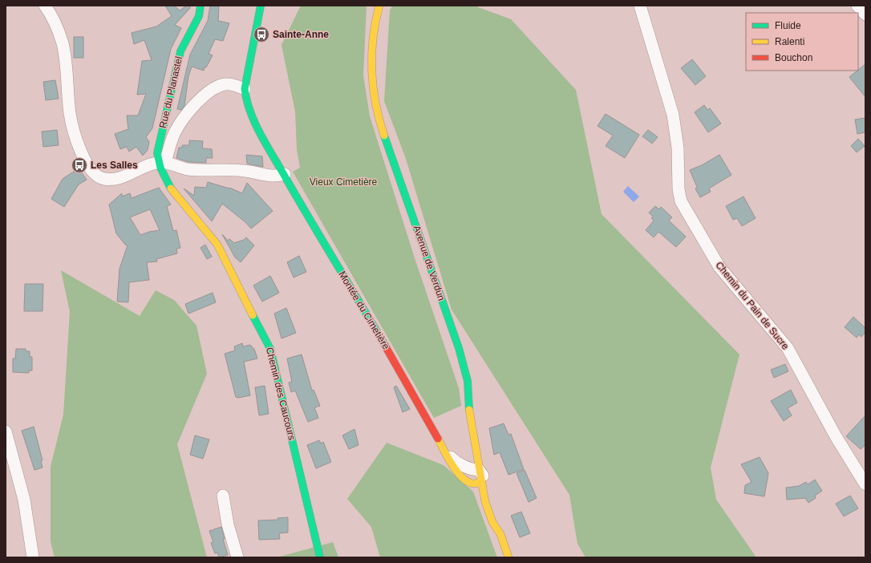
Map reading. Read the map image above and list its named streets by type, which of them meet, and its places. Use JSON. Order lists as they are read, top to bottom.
{
  "streets": {
    "street": [
      "Rue du Planastel",
      "Avenue de Verdun",
      "Chemin du Pain de Sucre",
      "Montée du Cimetière",
      "Chemin des Caucours"
    ]
  },
  "crossings": [
    ["Rue du Planastel", "Chemin des Caucours"],
    ["Avenue de Verdun", "Montée du Cimetière"]
  ],
  "parks": ["Vieux Cimetière"],
  "places": {
    "bus stop": ["Sainte-Anne", "Les Salles"]
  },
  "legend": ["Fluide", "Ralenti", "Bouchon"]
}
